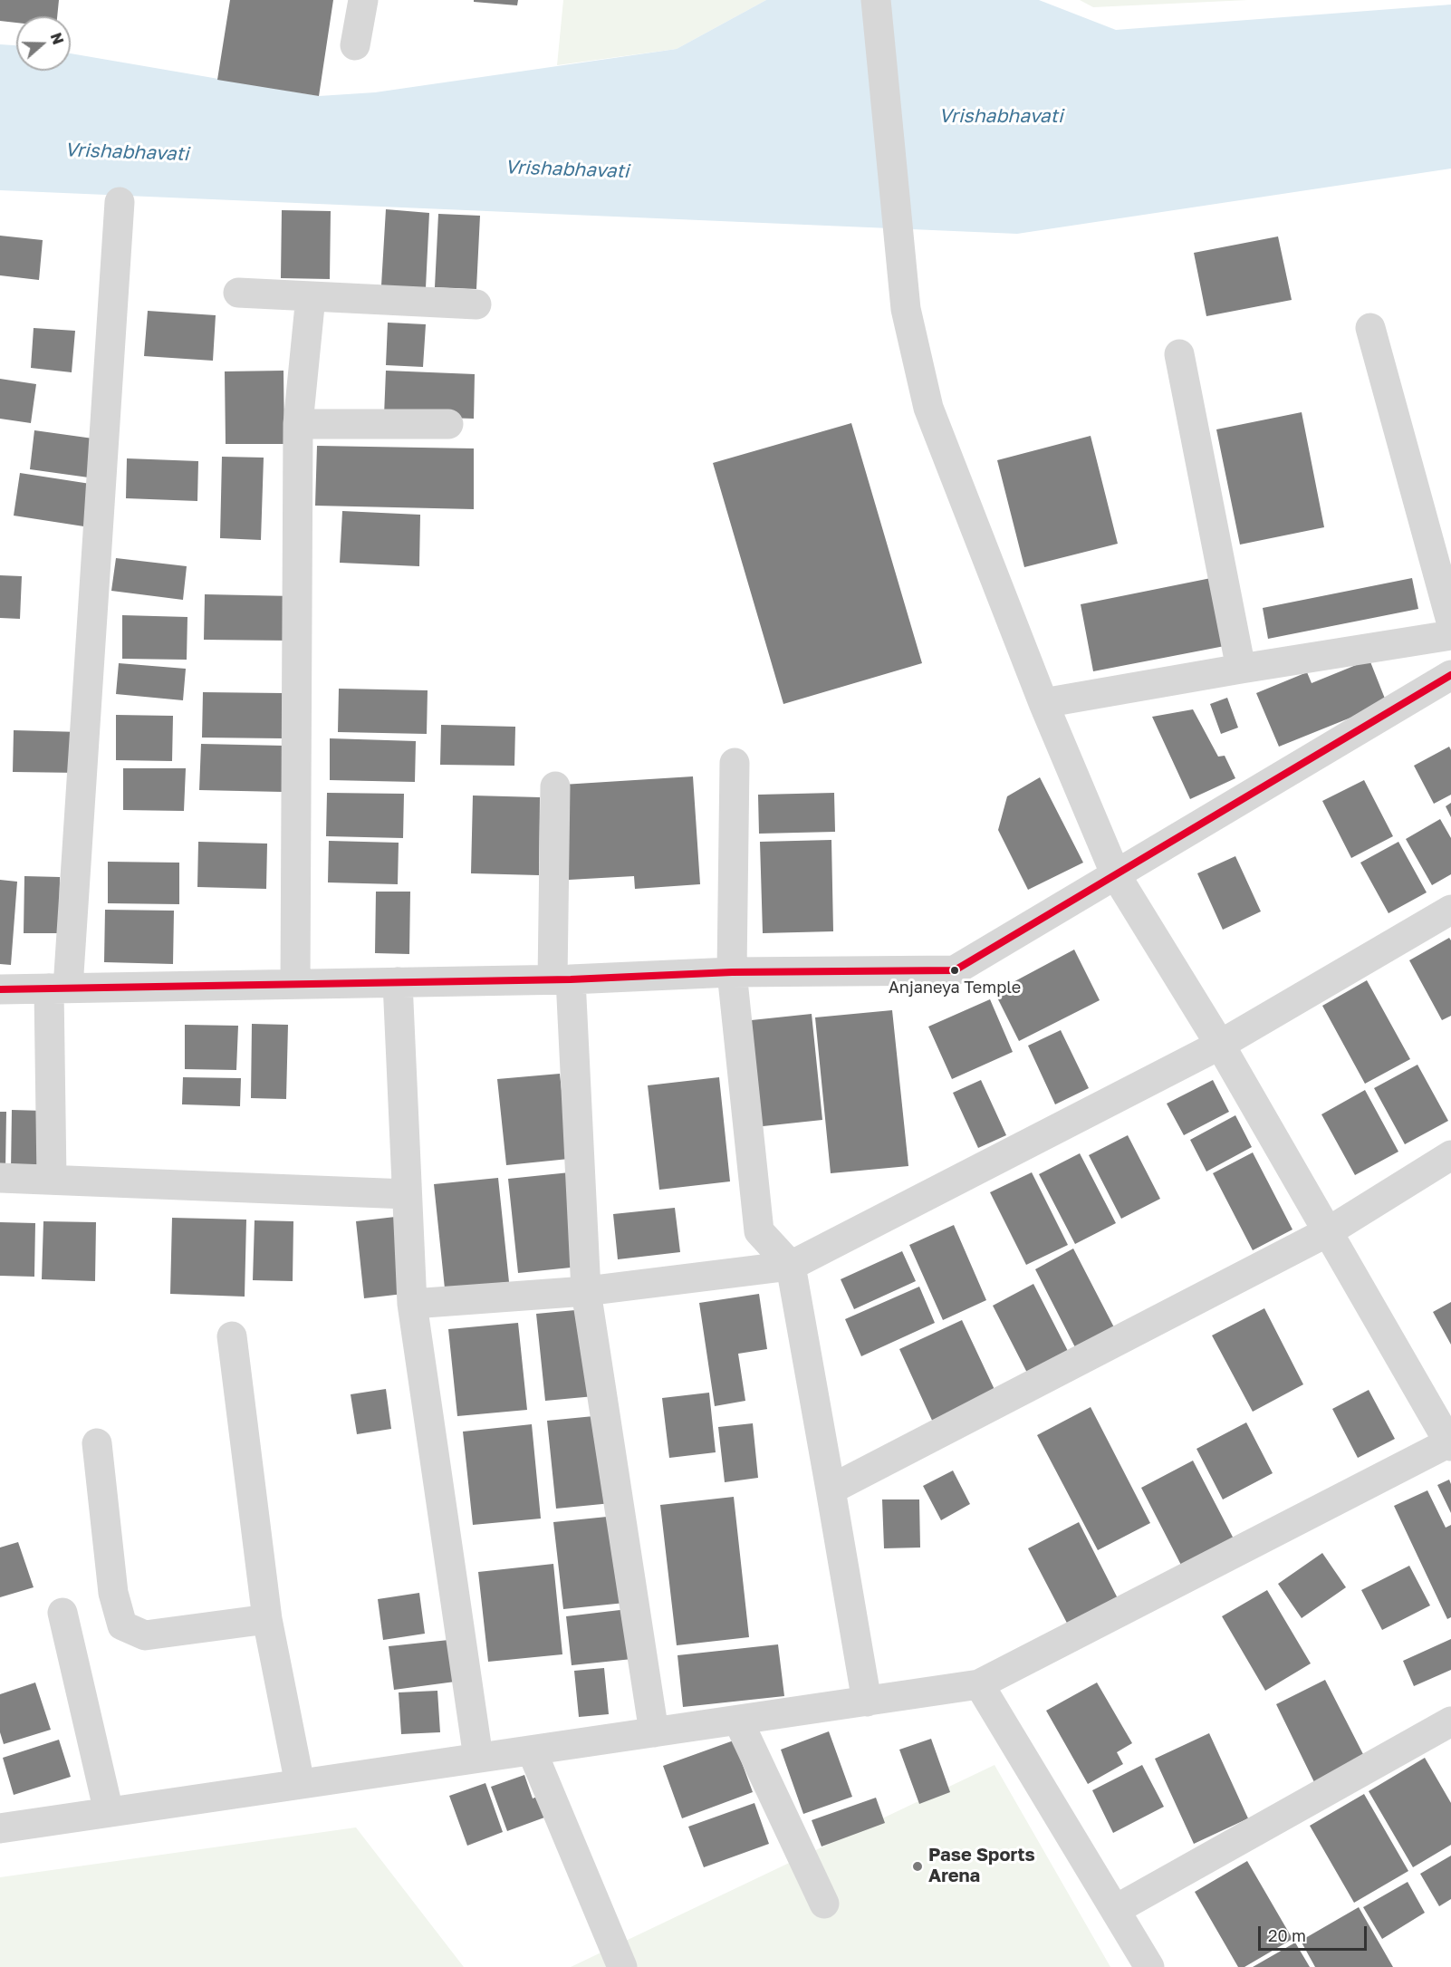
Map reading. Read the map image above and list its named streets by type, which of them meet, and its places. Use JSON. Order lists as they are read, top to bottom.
{
  "water": ["Vrishabhavati"],
  "places": ["Anjaneya Temple", "Pase Sports Arena"],
  "scale_bar": "20 m",
  "north": "right"
}
